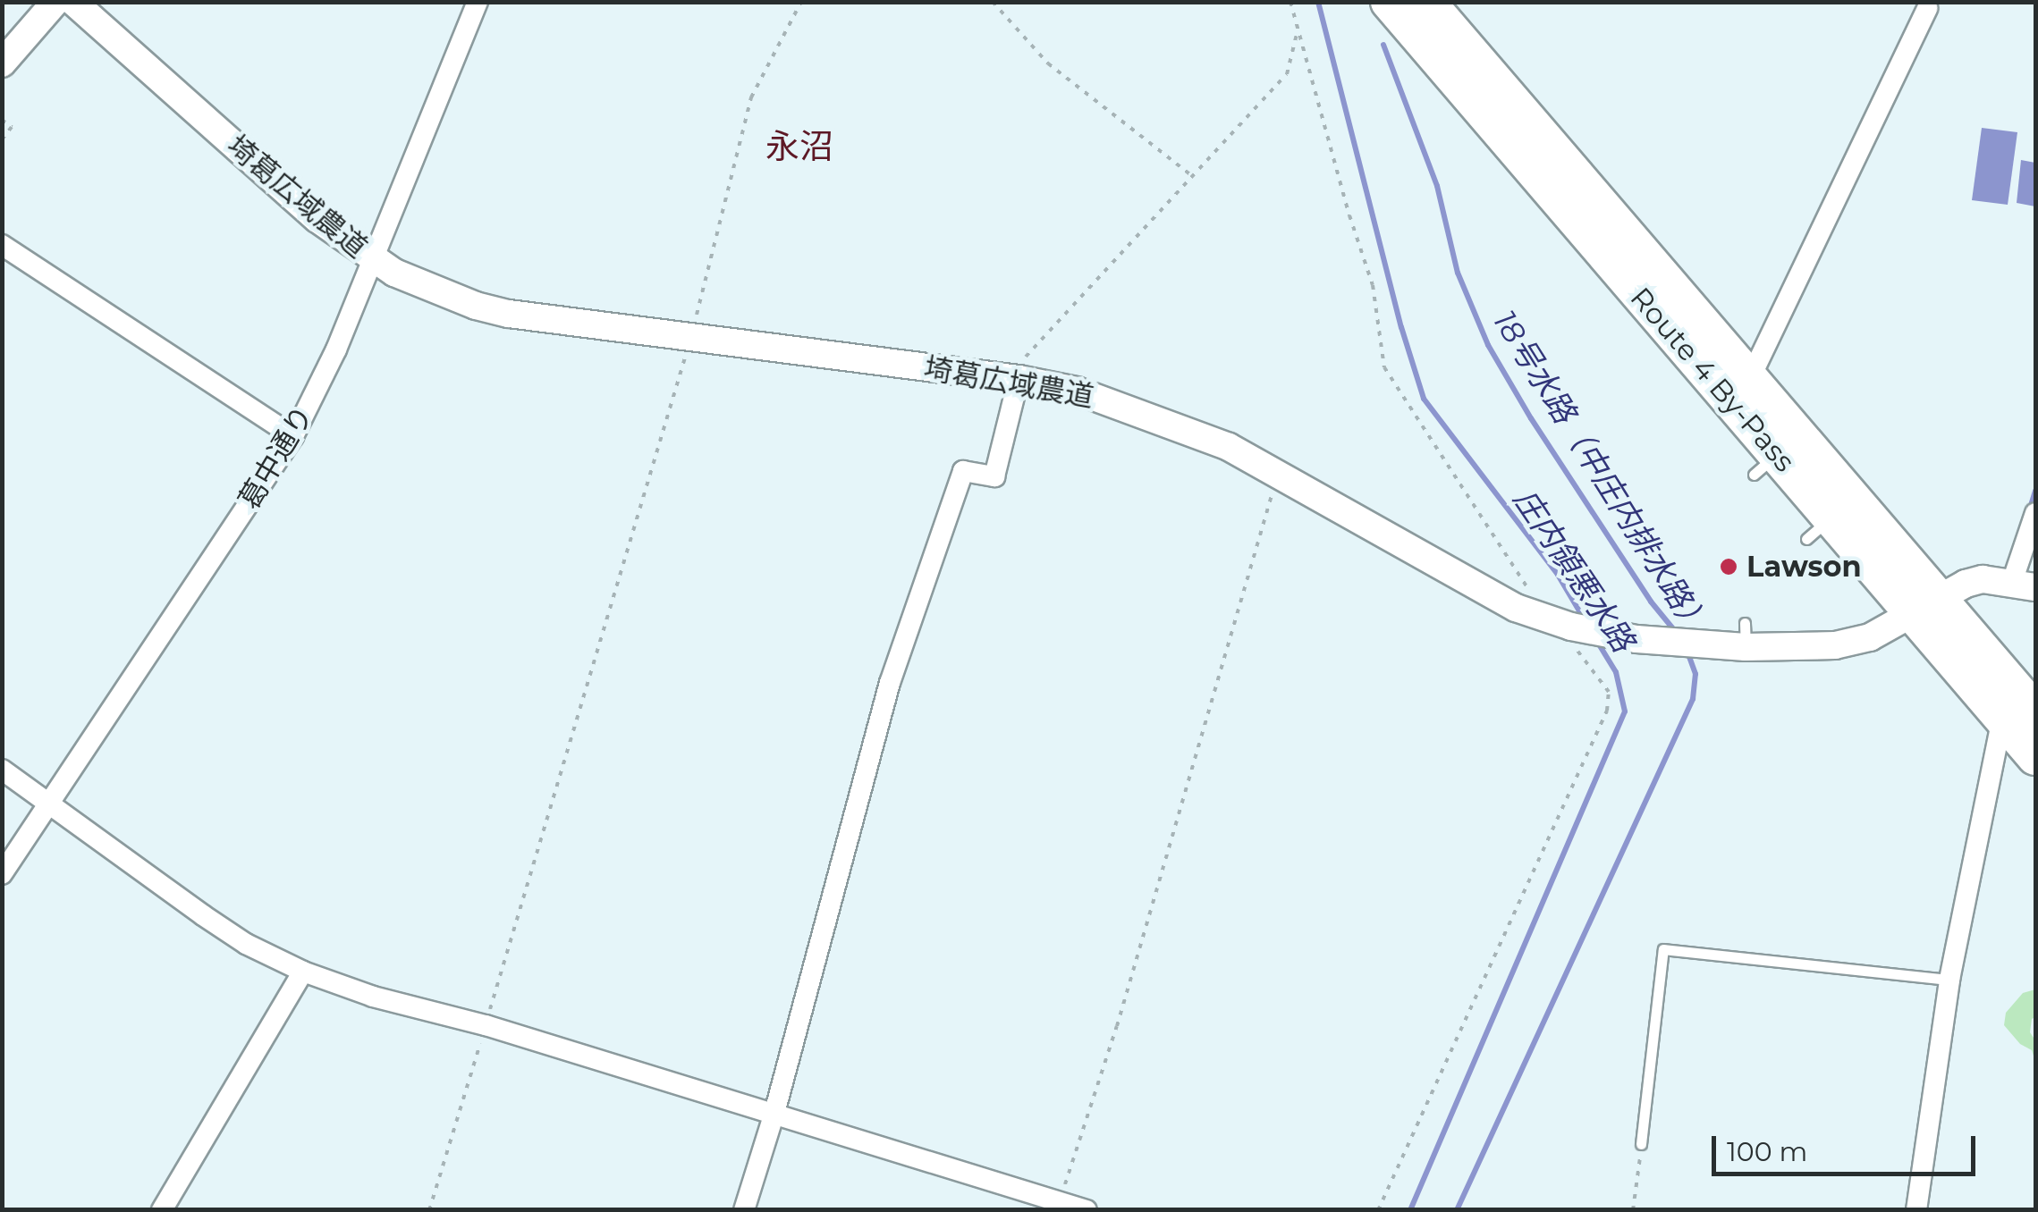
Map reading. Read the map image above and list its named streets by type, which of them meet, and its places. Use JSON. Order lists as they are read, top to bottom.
{
  "streets": {
    "highway": ["Route 4 By-Pass"],
    "street": ["埼葛広域農道", "葛中通り"]
  },
  "crossings": [
    ["埼葛広域農道", "Route 4 By-Pass"],
    ["埼葛広域農道", "葛中通り"]
  ],
  "districts": ["永沼"],
  "water": ["18号水路（中庄内排水路）", "庄内領悪水路"],
  "places": ["Lawson"],
  "scale_bar": "100 m"
}
